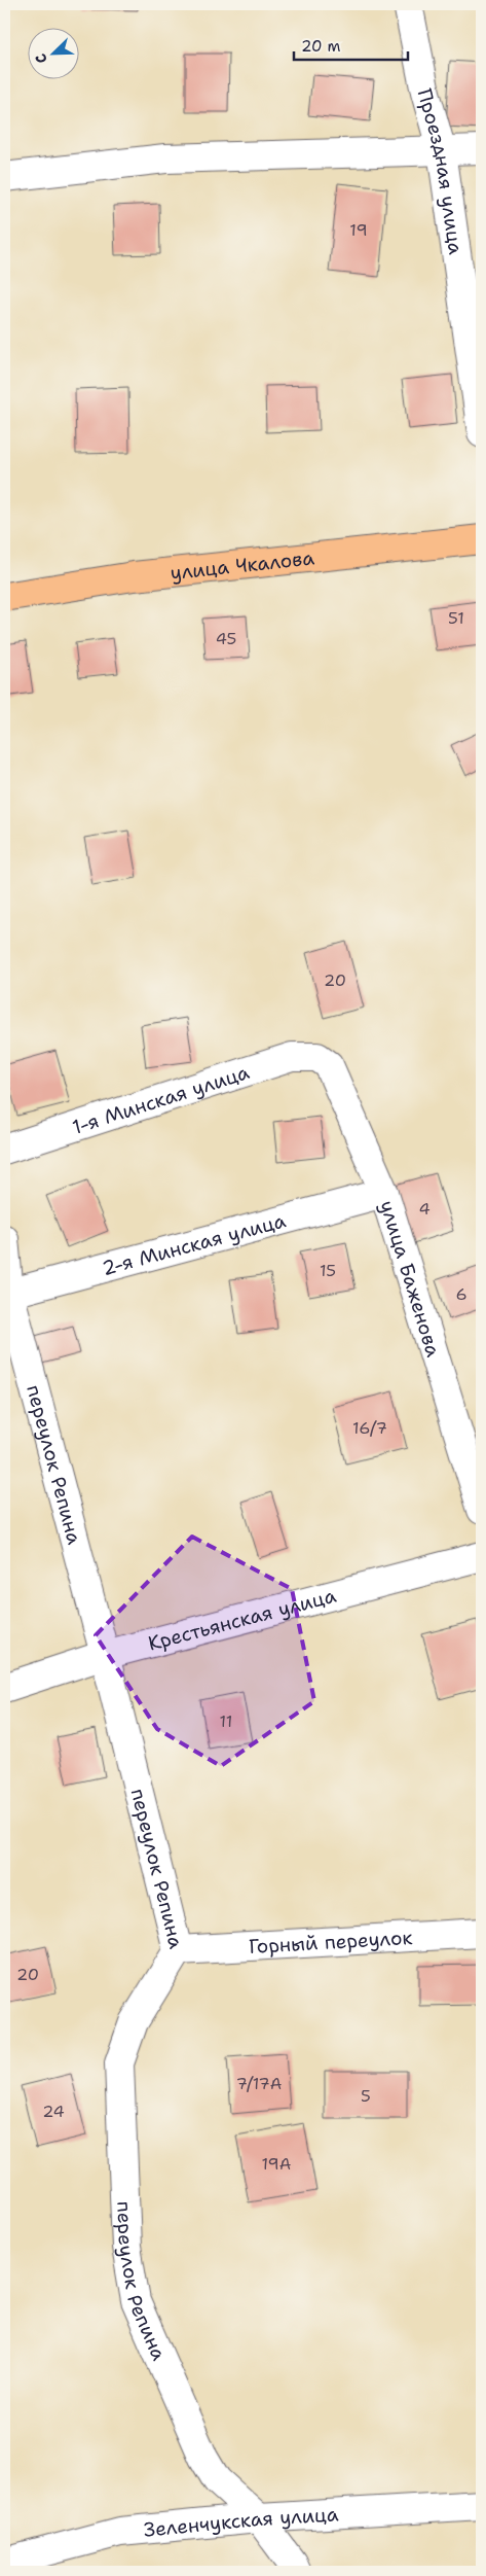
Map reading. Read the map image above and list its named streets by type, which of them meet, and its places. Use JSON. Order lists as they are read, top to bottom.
{
  "streets": {
    "main road": ["улица Чкалова"],
    "street": [
      "Проездная улица",
      "1-я Минская улица",
      "2-я Минская улица",
      "улица Баженова",
      "переулок Репина",
      "Крестьянская улица",
      "Горный переулок",
      "Зеленчукская улица"
    ]
  },
  "crossings": [
    ["1-я Минская улица", "улица Баженова"],
    ["2-я Минская улица", "улица Баженова"],
    ["2-я Минская улица", "переулок Репина"],
    ["переулок Репина", "Крестьянская улица"],
    ["переулок Репина", "Горный переулок"],
    ["переулок Репина", "Зеленчукская улица"]
  ],
  "house_numbers": [
    "19",
    "51",
    "45",
    "20",
    "4",
    "15",
    "6",
    "16/7",
    "11",
    "20",
    "7/17А",
    "5",
    "24",
    "19А"
  ],
  "scale_bar": "20 m",
  "north": "bottom left"
}
